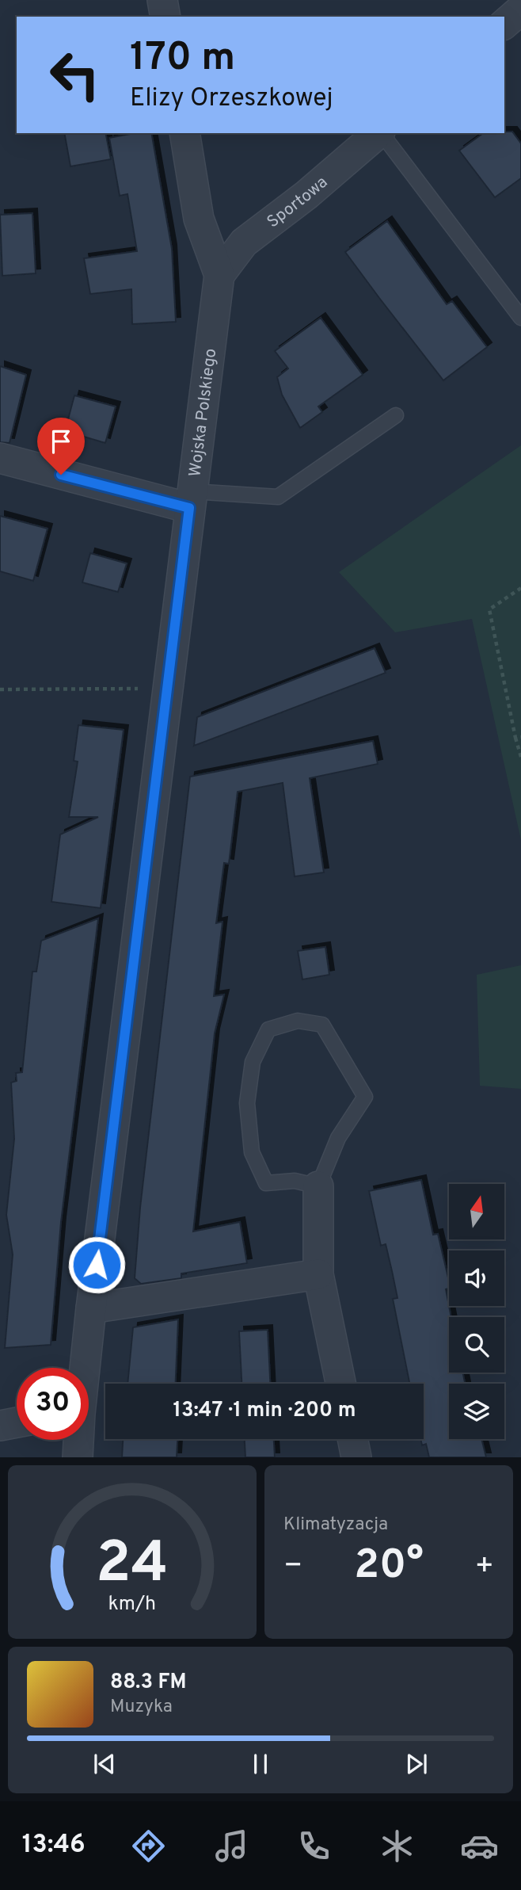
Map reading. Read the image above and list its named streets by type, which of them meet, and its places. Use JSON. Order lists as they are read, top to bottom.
{
  "streets": {
    "street": ["Sportowa", "Wojska Polskiego"]
  },
  "crossings": [
    ["Sportowa", "Wojska Polskiego"]
  ],
  "north": "top",
  "page": {
    "turn": ["170 m", "Elizy Orzeszkowej"],
    "limit": "30",
    "trip": "13:47 · 1 min · 200 m",
    "tile": "Klimatyzacja",
    "heat": ["−", "20°", "+"],
    "song": ["88.3 FM", "Muzyka"],
    "tabs": "13:46",
    "gauge": ["24", "km/h"]
  }
}
